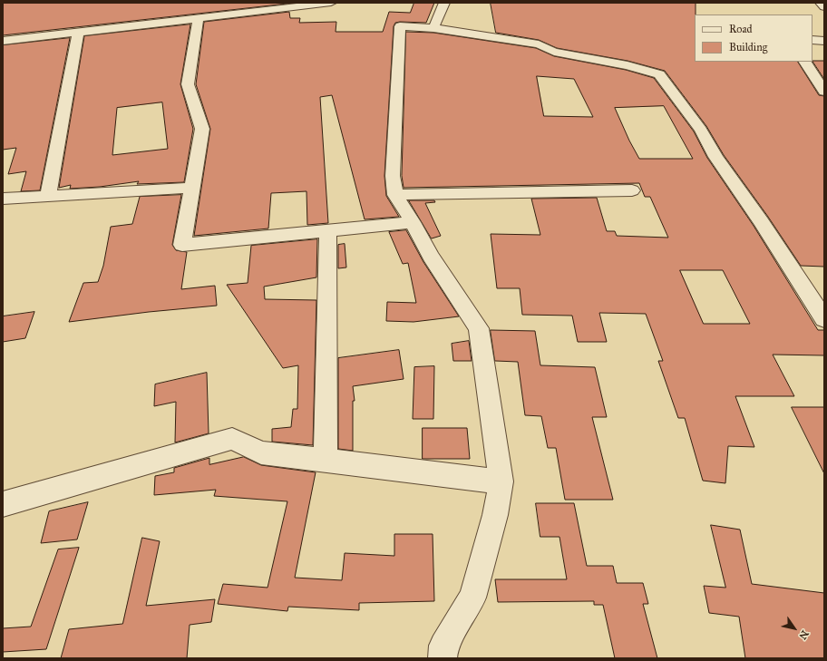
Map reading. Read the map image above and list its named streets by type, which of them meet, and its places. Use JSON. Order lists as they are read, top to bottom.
{
  "legend": ["Road", "Building"],
  "north": "bottom right"
}
